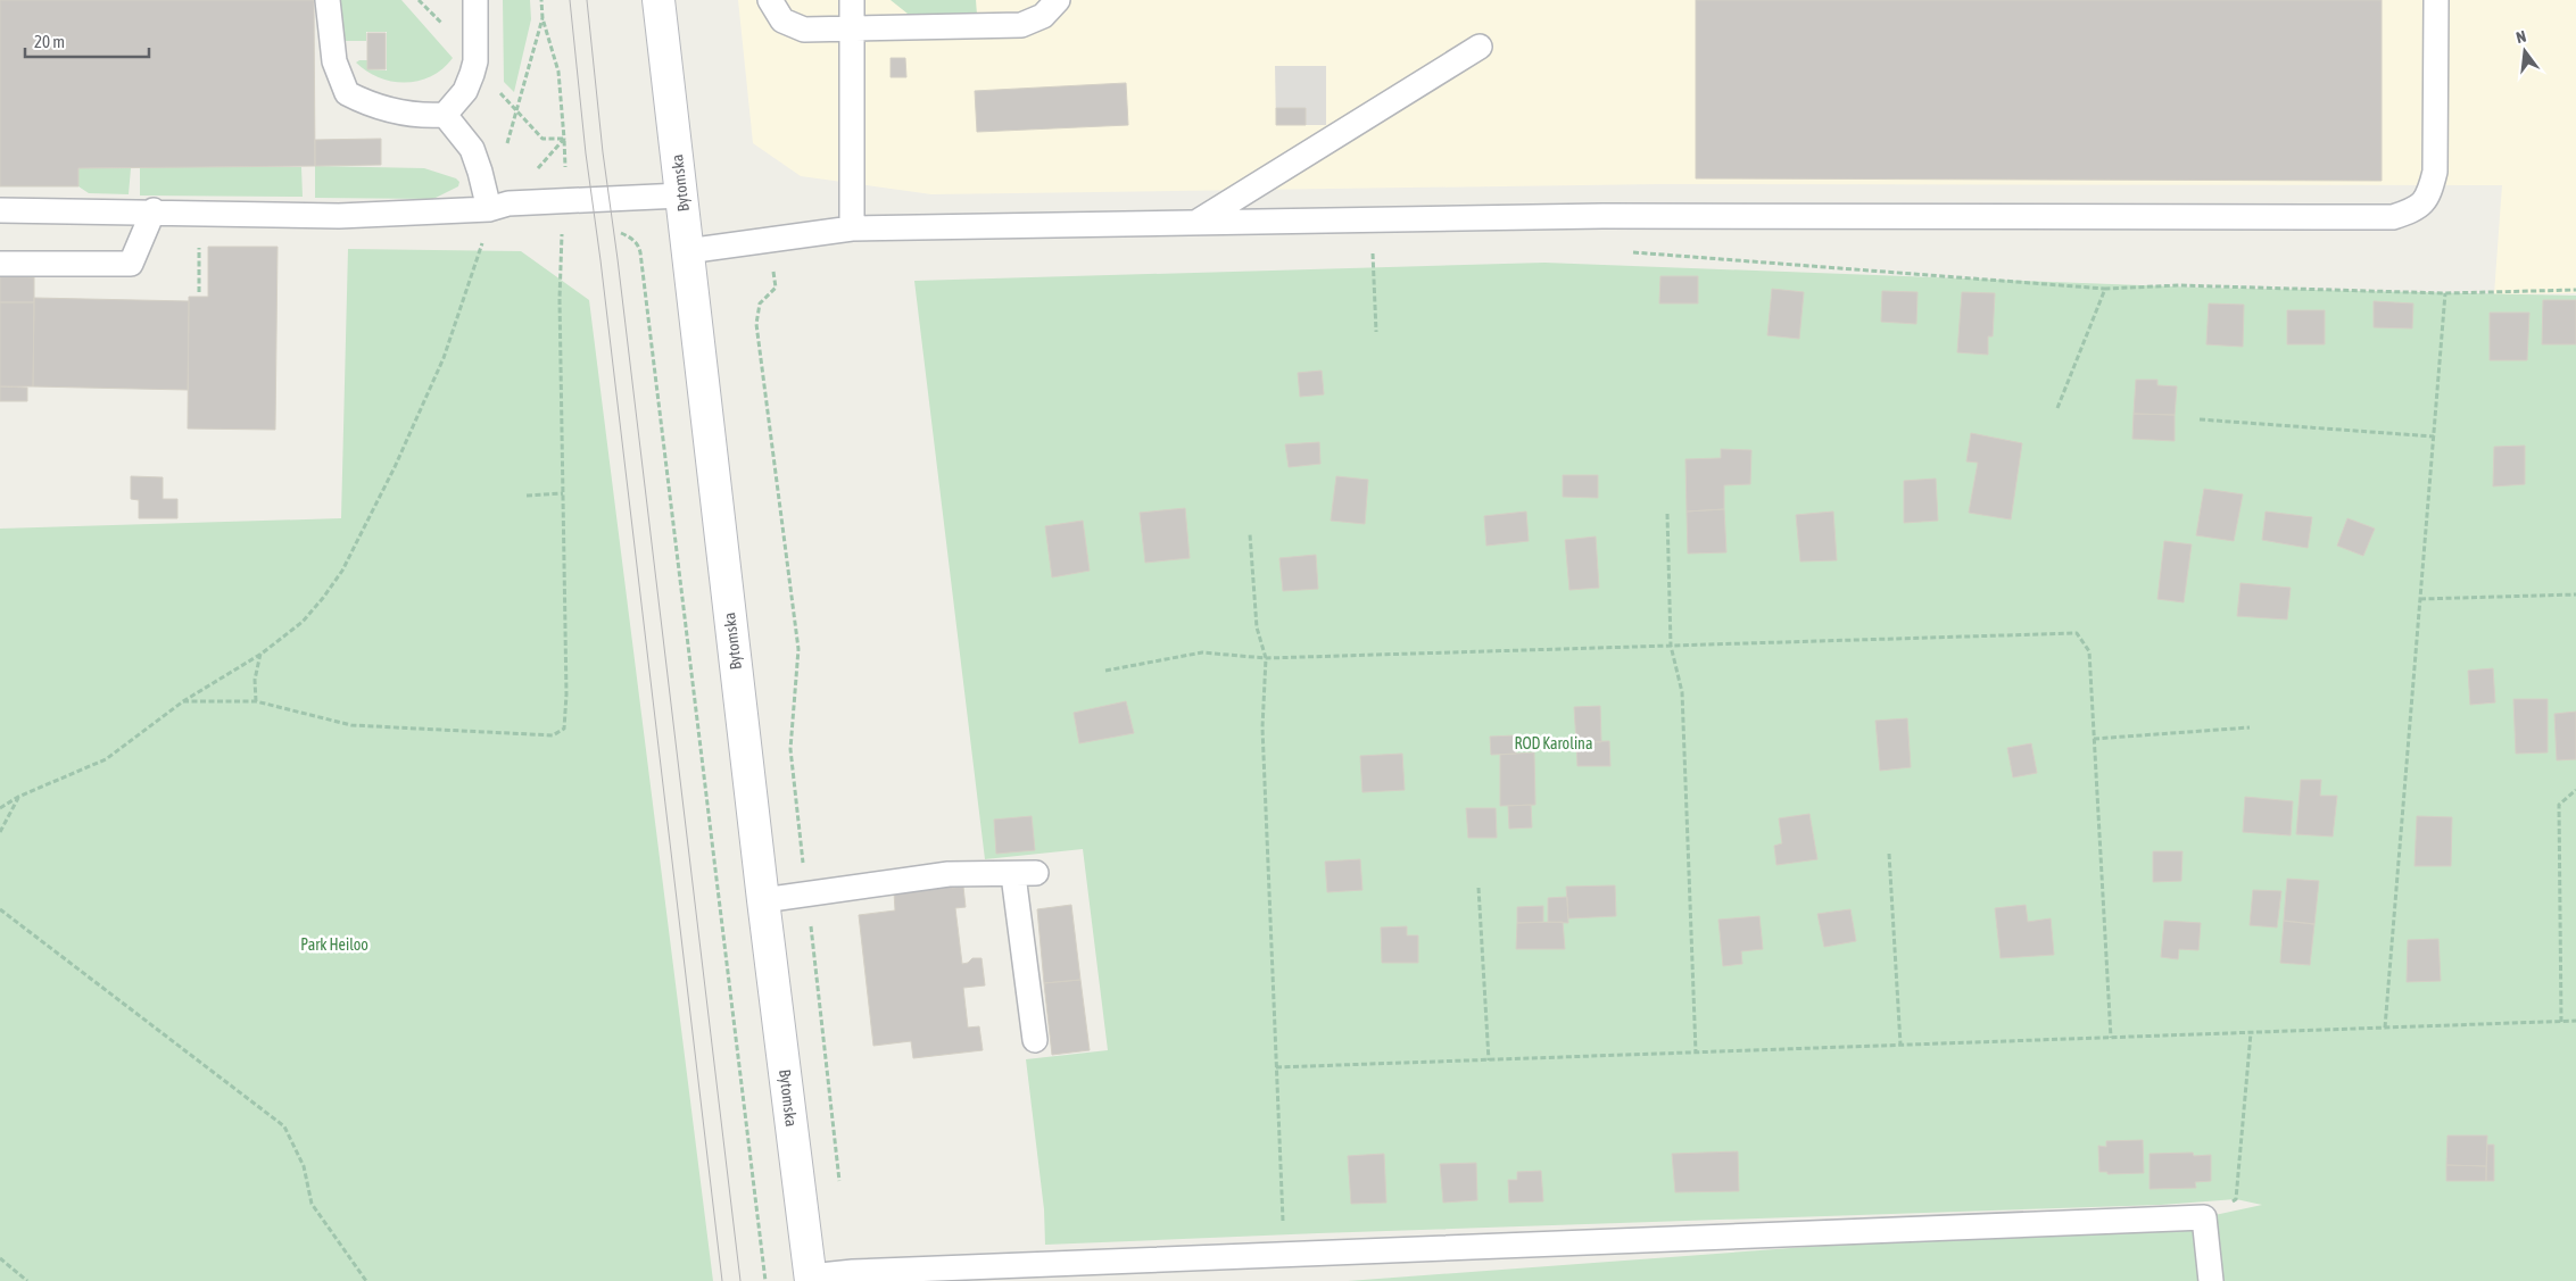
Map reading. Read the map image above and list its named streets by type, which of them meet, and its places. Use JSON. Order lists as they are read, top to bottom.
{
  "streets": {
    "main road": ["Bytomska"]
  },
  "parks": ["ROD Karolina", "Park Heiloo"],
  "scale_bar": "20 m",
  "north": "top"
}
